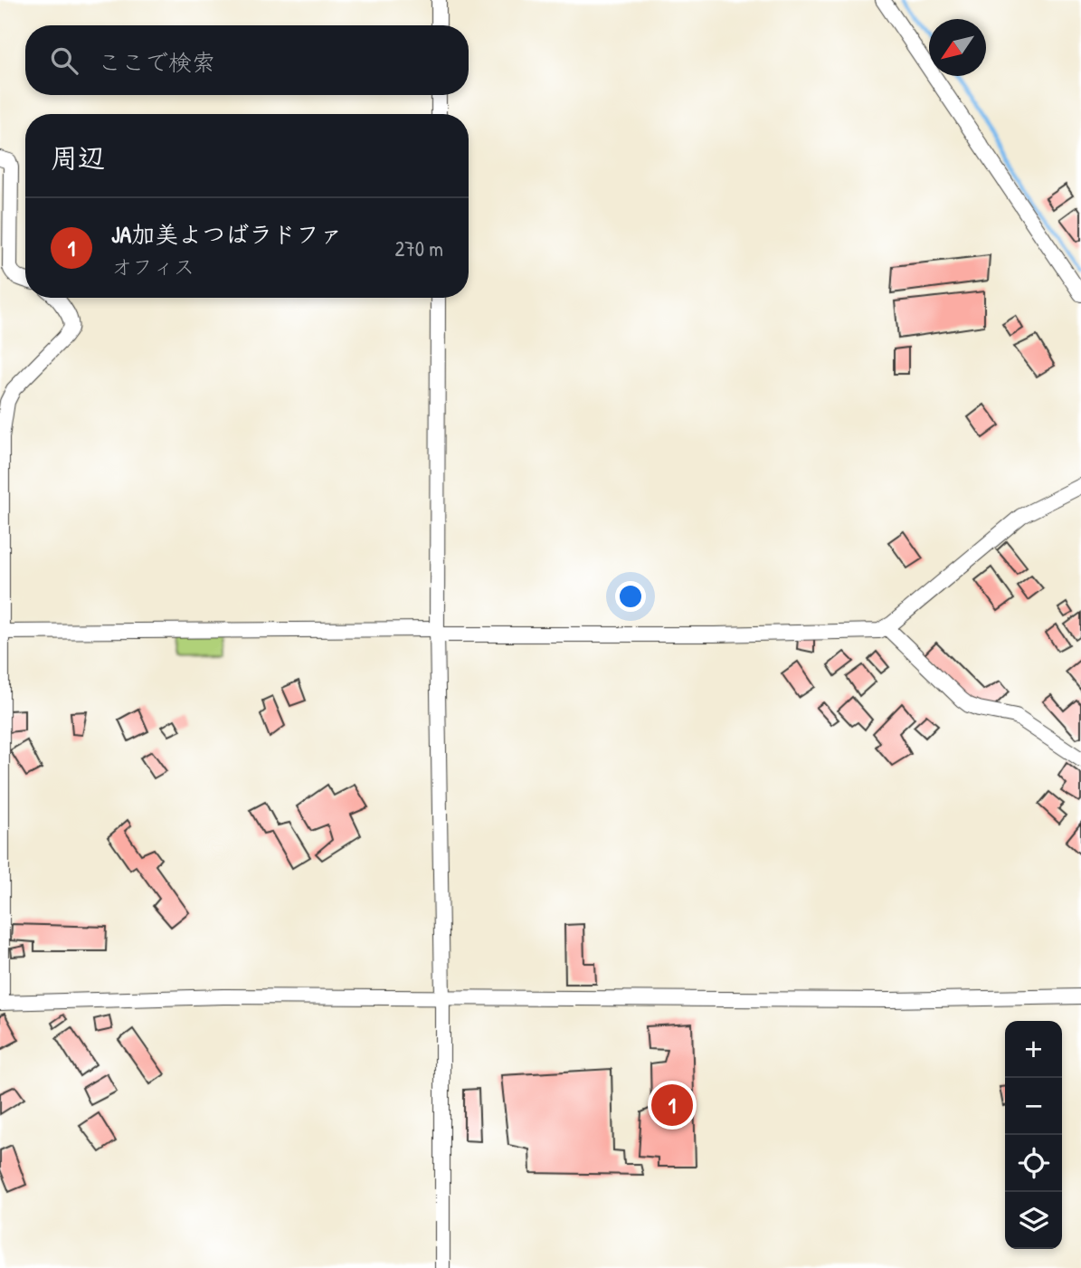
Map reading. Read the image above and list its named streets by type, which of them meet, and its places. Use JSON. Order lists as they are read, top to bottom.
{
  "north": "bottom left",
  "page": {
    "search": "ここで検索",
    "heading": "周辺",
    "list": [
      {
        "mark": "1",
        "name": "JA加美よつばラドファ",
        "note": "オフィス",
        "value": "270 m"
      }
    ],
    "map_buttons": ["+", "−"],
    "pins": "1"
  }
}
